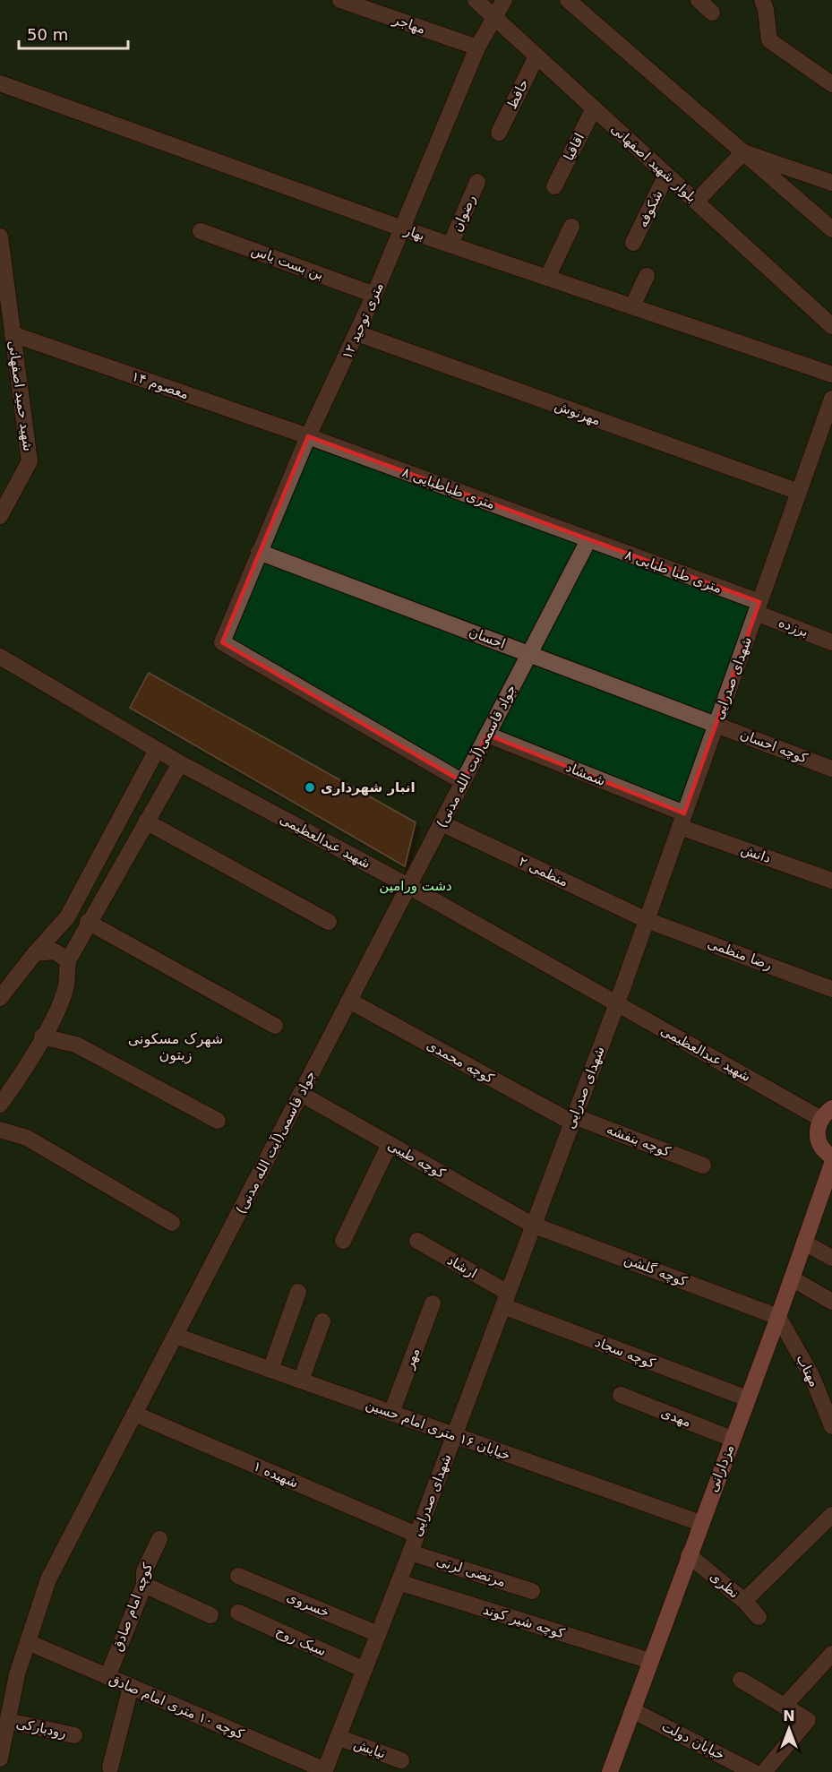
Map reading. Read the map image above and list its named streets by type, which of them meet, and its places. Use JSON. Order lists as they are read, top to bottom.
{
  "streets": {
    "main road": ["مزدارانی"],
    "street": [
      "مهاجر",
      "حافظ",
      "اقاقیا",
      "بلوار شهید اصفهانی",
      "شکوفه",
      "رضوان",
      "بهار",
      "بن بست یاس",
      "۱۲ متری توحید",
      "۱۴ معصوم",
      "شهید حمید اصفهانی",
      "مهرنوش",
      "۸ متری طباطبایی",
      "۸ متری طبا طبایی",
      "برزده",
      "احسان",
      "شهدای صدرایی",
      "کوچه احسان",
      "جواد قاسمی(آیت الله مدنی)",
      "شمشاد",
      "شهید عبدالعظیمی",
      "دانش",
      "منظمی ۲",
      "رضا منظمی",
      "کوچه محمدی",
      "کوچه بنفشه",
      "کوچه طیبی",
      "ارشاد",
      "کوچه گلشن",
      "کوچه سجاد",
      "مهر",
      "مهتاب",
      "مهدی",
      "خیابان ۱۶ متری امام حسین",
      "شهیده ۱",
      "مرتضی لرنی",
      "نظری",
      "خسروی",
      "کوچه امام صادق",
      "کوچه شیر کوند",
      "سبک روح",
      "کوچه ۱۰ متری امام صادق",
      "رودبارکی",
      "خیابان دولت",
      "نیایش"
    ]
  },
  "crossings": [
    ["مهاجر", "۱۲ متری توحید"],
    ["حافظ", "بلوار شهید اصفهانی"],
    ["اقاقیا", "بلوار شهید اصفهانی"],
    ["بلوار شهید اصفهانی", "شکوفه"],
    ["بلوار شهید اصفهانی", "۱۲ متری توحید"],
    ["رضوان", "بهار"],
    ["بهار", "۱۲ متری توحید"],
    ["بن بست یاس", "۱۲ متری توحید"],
    ["۱۲ متری توحید", "۱۴ معصوم"],
    ["۱۲ متری توحید", "مهرنوش"],
    ["۱۲ متری توحید", "۸ متری طباطبایی"],
    ["۱۲ متری توحید", "احسان"],
    ["۱۲ متری توحید", "جواد قاسمی(آیت الله مدنی)"],
    ["۱۴ معصوم", "شهید حمید اصفهانی"],
    ["۱۴ معصوم", "۸ متری طباطبایی"],
    ["مهرنوش", "شهدای صدرایی"],
    ["۸ متری طباطبایی", "۸ متری طبا طبایی"],
    ["۸ متری طباطبایی", "جواد قاسمی(آیت الله مدنی)"],
    ["۸ متری طبا طبایی", "برزده"],
    ["۸ متری طبا طبایی", "شهدای صدرایی"],
    ["۸ متری طبا طبایی", "جواد قاسمی(آیت الله مدنی)"],
    ["برزده", "شهدای صدرایی"],
    ["احسان", "شهدای صدرایی"],
    ["احسان", "کوچه احسان"],
    ["احسان", "جواد قاسمی(آیت الله مدنی)"],
    ["شهدای صدرایی", "کوچه احسان"],
    ["شهدای صدرایی", "شمشاد"],
    ["شهدای صدرایی", "شهید عبدالعظیمی"],
    ["شهدای صدرایی", "دانش"],
    ["شهدای صدرایی", "منظمی ۲"],
    ["شهدای صدرایی", "رضا منظمی"],
    ["شهدای صدرایی", "کوچه محمدی"],
    ["شهدای صدرایی", "کوچه بنفشه"],
    ["شهدای صدرایی", "کوچه طیبی"],
    ["شهدای صدرایی", "ارشاد"],
    ["شهدای صدرایی", "کوچه گلشن"],
    ["شهدای صدرایی", "کوچه سجاد"],
    ["شهدای صدرایی", "خیابان ۱۶ متری امام حسین"],
    ["شهدای صدرایی", "شهیده ۱"],
    ["شهدای صدرایی", "مرتضی لرنی"],
    ["شهدای صدرایی", "خسروی"],
    ["شهدای صدرایی", "کوچه شیر کوند"],
    ["شهدای صدرایی", "سبک روح"],
    ["شهدای صدرایی", "کوچه ۱۰ متری امام صادق"],
    ["شهدای صدرایی", "نیایش"],
    ["جواد قاسمی(آیت الله مدنی)", "شمشاد"],
    ["جواد قاسمی(آیت الله مدنی)", "شهید عبدالعظیمی"],
    ["جواد قاسمی(آیت الله مدنی)", "منظمی ۲"],
    ["جواد قاسمی(آیت الله مدنی)", "کوچه محمدی"],
    ["جواد قاسمی(آیت الله مدنی)", "کوچه طیبی"],
    ["جواد قاسمی(آیت الله مدنی)", "خیابان ۱۶ متری امام حسین"],
    ["جواد قاسمی(آیت الله مدنی)", "شهیده ۱"],
    ["جواد قاسمی(آیت الله مدنی)", "کوچه ۱۰ متری امام صادق"],
    ["جواد قاسمی(آیت الله مدنی)", "رودبارکی"],
    ["شمشاد", "دانش"],
    ["منظمی ۲", "رضا منظمی"],
    ["کوچه محمدی", "کوچه بنفشه"],
    ["کوچه طیبی", "کوچه گلشن"],
    ["ارشاد", "کوچه سجاد"],
    ["کوچه گلشن", "مهتاب"],
    ["کوچه گلشن", "مزدارانی"],
    ["کوچه سجاد", "مزدارانی"],
    ["مهر", "خیابان ۱۶ متری امام حسین"],
    ["مهتاب", "مزدارانی"],
    ["مهدی", "مزدارانی"],
    ["خیابان ۱۶ متری امام حسین", "مزدارانی"],
    ["مزدارانی", "نظری"],
    ["مزدارانی", "کوچه شیر کوند"],
    ["مزدارانی", "خیابان دولت"],
    ["کوچه امام صادق", "کوچه ۱۰ متری امام صادق"]
  ],
  "districts": ["شهرک مسکونی زیتون"],
  "parks": ["دشت ورامین"],
  "places": ["انبار شهرداری"],
  "scale_bar": "50 m",
  "north": "top"
}
